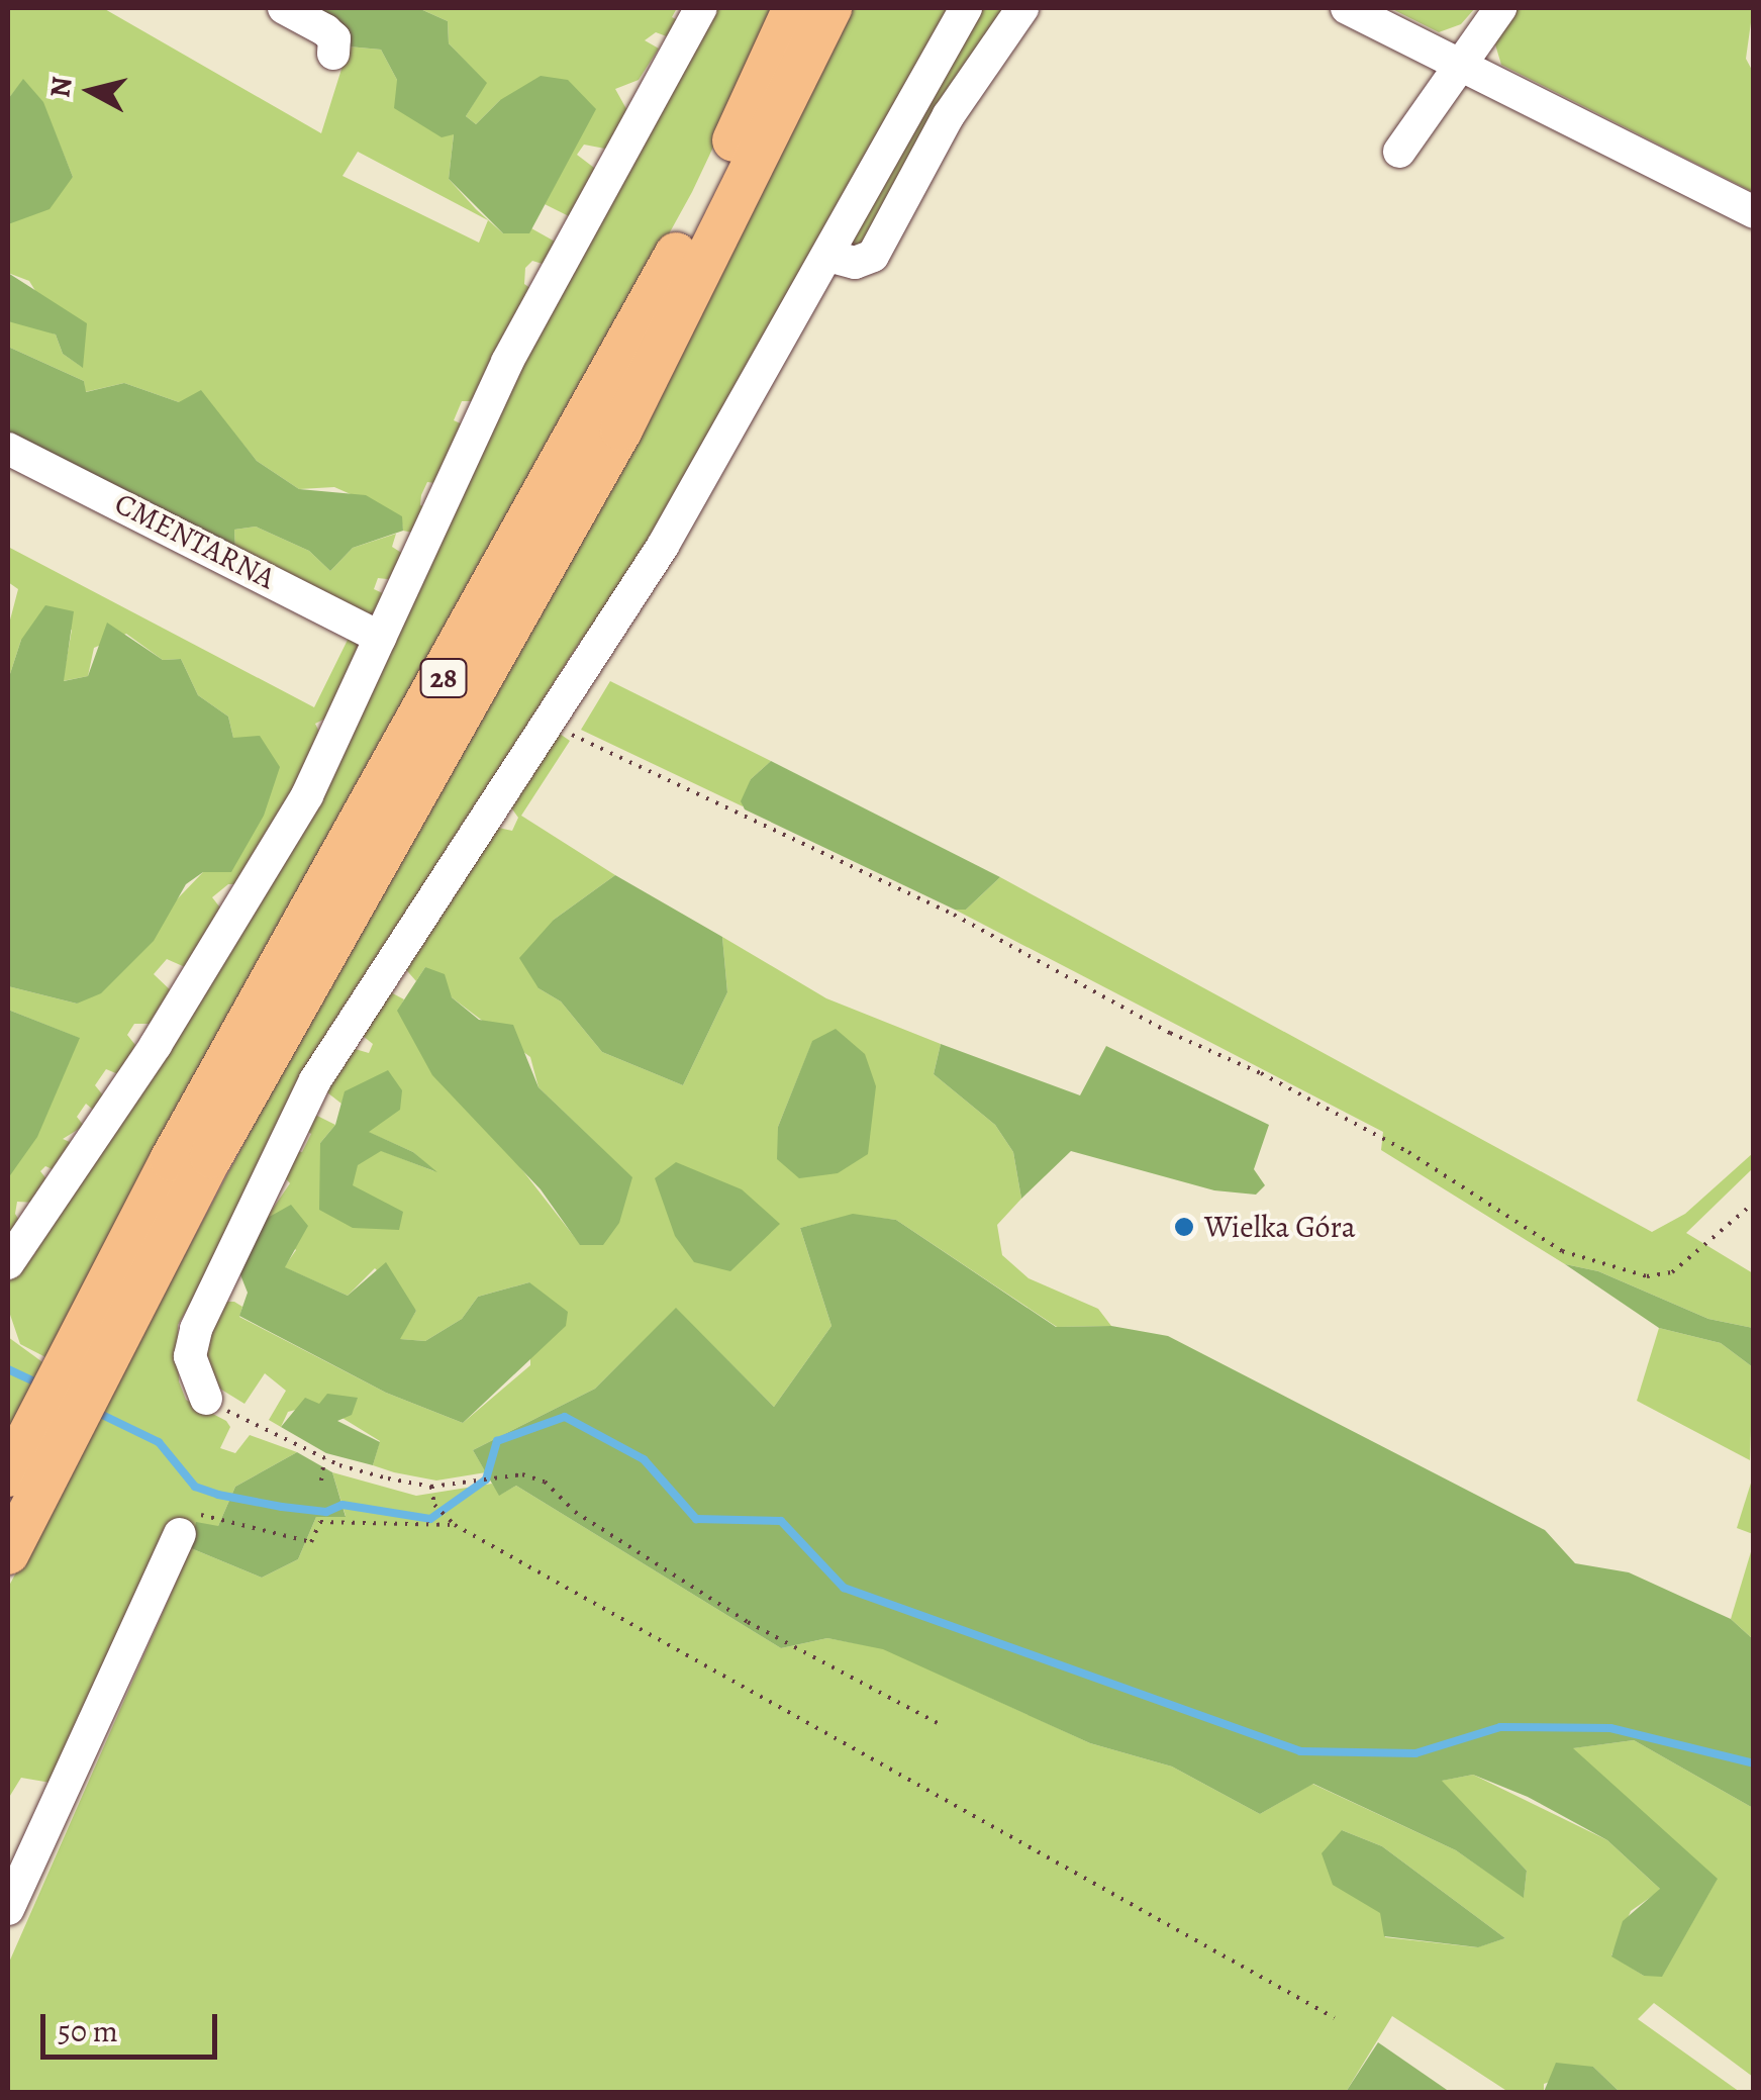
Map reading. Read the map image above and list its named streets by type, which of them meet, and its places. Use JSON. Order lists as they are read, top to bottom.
{
  "streets": {
    "main road": ["28"],
    "street": ["CMENTARNA"]
  },
  "places": ["Wielka Góra"],
  "scale_bar": "50 m",
  "north": "left"
}
